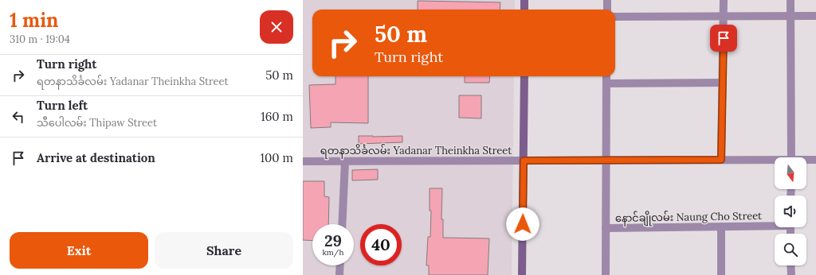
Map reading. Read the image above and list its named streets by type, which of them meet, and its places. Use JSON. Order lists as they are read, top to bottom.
{
  "streets": {
    "street": ["ရတနာသိင်္ခလမ်း Yadanar Theinkha Street", "နောင်ချိုလမ်း Naung Cho Street"]
  },
  "north": "bottom",
  "page": {
    "heading": ["1 min", "310 m · 19:04"],
    "turn": ["50 m", "Turn right"],
    "list": [
      {
        "name": "Turn right",
        "note": "ရတနာသိင်္ခလမ်း Yadanar Theinkha Street",
        "value": "50 m"
      },
      {
        "name": "Turn left",
        "note": "သီပေါလမ်း Thipaw Street",
        "value": "160 m"
      },
      {
        "name": "Arrive at destination",
        "value": "100 m"
      }
    ],
    "speed": "29 km/h",
    "limit": "40",
    "buttons": ["Exit", "Share"]
  }
}
